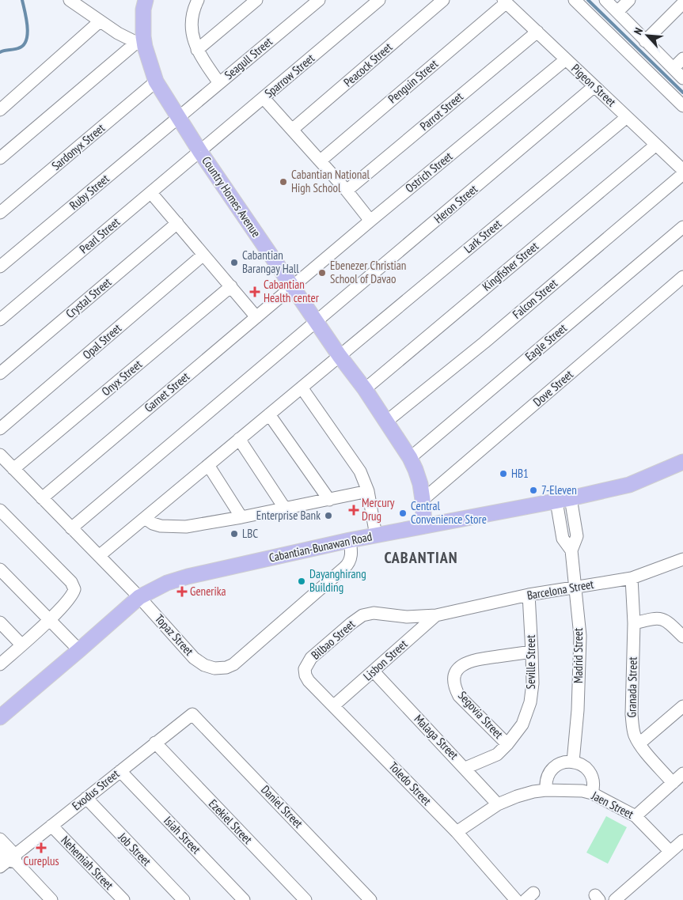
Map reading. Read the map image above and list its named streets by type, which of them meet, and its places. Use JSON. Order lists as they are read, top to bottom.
{
  "streets": {
    "main road": ["Country Homes Avenue", "Cabantian-Bunawan Road"],
    "street": [
      "Seagull Street",
      "Peacock Street",
      "Sparrow Street",
      "Penguin Street",
      "Pigeon Street",
      "Parrot Street",
      "Sardonyx Street",
      "Ostrich Street",
      "Ruby Street",
      "Heron Street",
      "Pearl Street",
      "Lark Street",
      "Kingfisher Street",
      "Crystal Street",
      "Falcon Street",
      "Opal Street",
      "Eagle Street",
      "Onyx Street",
      "Dove Street",
      "Garnet Street",
      "Barcelona Street",
      "Topaz Street",
      "Bilbao Street",
      "Madrid Street",
      "Lisbon Street",
      "Seville Street",
      "Granada Street",
      "Segovia Street",
      "Malaga Street",
      "Toledo Street",
      "Exodus Street",
      "Jaen Street",
      "Daniel Street",
      "Ezekiel Street",
      "Isiah Street",
      "Job Street",
      "Nehemiah Street"
    ]
  },
  "crossings": [
    ["Seagull Street", "Ruby Street"],
    ["Seagull Street", "Country Homes Avenue"],
    ["Sparrow Street", "Country Homes Avenue"],
    ["Sparrow Street", "Pearl Street"],
    ["Penguin Street", "Pigeon Street"],
    ["Pigeon Street", "Parrot Street"],
    ["Pigeon Street", "Ostrich Street"],
    ["Pigeon Street", "Heron Street"],
    ["Pigeon Street", "Lark Street"],
    ["Pigeon Street", "Kingfisher Street"],
    ["Sardonyx Street", "Country Homes Avenue"],
    ["Ostrich Street", "Country Homes Avenue"],
    ["Ostrich Street", "Garnet Street"],
    ["Ruby Street", "Country Homes Avenue"],
    ["Country Homes Avenue", "Heron Street"],
    ["Country Homes Avenue", "Pearl Street"],
    ["Country Homes Avenue", "Lark Street"],
    ["Country Homes Avenue", "Kingfisher Street"],
    ["Country Homes Avenue", "Falcon Street"],
    ["Country Homes Avenue", "Eagle Street"],
    ["Country Homes Avenue", "Dove Street"],
    ["Country Homes Avenue", "Garnet Street"],
    ["Country Homes Avenue", "Cabantian-Bunawan Road"],
    ["Heron Street", "Topaz Street"],
    ["Lark Street", "Topaz Street"],
    ["Onyx Street", "Topaz Street"],
    ["Garnet Street", "Topaz Street"],
    ["Cabantian-Bunawan Road", "Topaz Street"],
    ["Cabantian-Bunawan Road", "Madrid Street"],
    ["Barcelona Street", "Bilbao Street"],
    ["Barcelona Street", "Madrid Street"],
    ["Barcelona Street", "Lisbon Street"],
    ["Barcelona Street", "Seville Street"],
    ["Barcelona Street", "Granada Street"],
    ["Bilbao Street", "Lisbon Street"],
    ["Bilbao Street", "Toledo Street"],
    ["Lisbon Street", "Malaga Street"],
    ["Lisbon Street", "Toledo Street"],
    ["Seville Street", "Segovia Street"],
    ["Seville Street", "Malaga Street"],
    ["Malaga Street", "Jaen Street"],
    ["Toledo Street", "Jaen Street"],
    ["Exodus Street", "Daniel Street"],
    ["Exodus Street", "Ezekiel Street"],
    ["Exodus Street", "Isiah Street"],
    ["Exodus Street", "Job Street"],
    ["Exodus Street", "Nehemiah Street"]
  ],
  "districts": ["CABANTIAN"],
  "places": {
    "other": [
      "Cabantian National High School",
      "Cabantian Barangay Hall",
      "Ebenezer Christian School of Davao",
      "HB1",
      "7-Eleven",
      "Central Convenience Store",
      "Enterprise Bank",
      "LBC",
      "Dayanghirang Building"
    ],
    "health": [
      "Cabantian Health center",
      "Mercury Drug",
      "Generika",
      "Cureplus"
    ]
  },
  "north": "top left"
}
